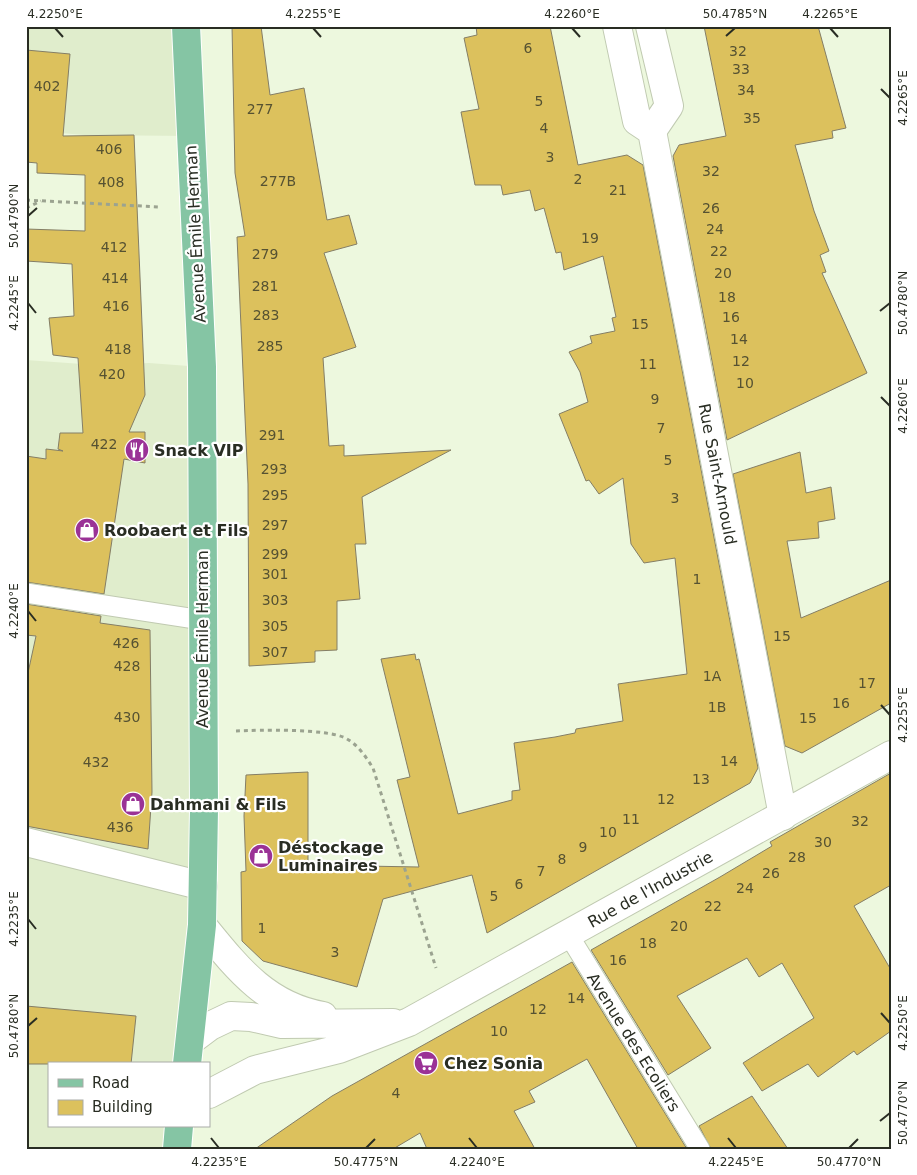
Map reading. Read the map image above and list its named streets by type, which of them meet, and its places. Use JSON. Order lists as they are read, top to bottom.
{
  "streets": {
    "main road": ["Avenue Émile Herman"],
    "street": ["Rue Saint-Arnould", "Rue de l'Industrie"],
    "lane": ["Avenue des Ecoliers"]
  },
  "crossings": [
    ["Avenue Émile Herman", "Rue de l'Industrie"],
    ["Rue Saint-Arnould", "Rue de l'Industrie"],
    ["Rue de l'Industrie", "Avenue des Ecoliers"]
  ],
  "places": {
    "restaurant": ["Snack VIP"],
    "shop": ["Roobaert et Fils", "Dahmani & Fils", "Déstockage Luminaires"],
    "supermarket": ["Chez Sonia"]
  },
  "house_numbers": [
    "6",
    "32",
    "33",
    "402",
    "34",
    "5",
    "277",
    "35",
    "4",
    "406",
    "3",
    "32",
    "2",
    "277B",
    "408",
    "21",
    "26",
    "24",
    "19",
    "412",
    "22",
    "279",
    "20",
    "414",
    "281",
    "18",
    "416",
    "283",
    "16",
    "15",
    "14",
    "285",
    "418",
    "12",
    "11",
    "420",
    "10",
    "9",
    "7",
    "291",
    "422",
    "5",
    "293",
    "295",
    "3",
    "297",
    "299",
    "301",
    "1",
    "303",
    "305",
    "15",
    "426",
    "307",
    "428",
    "1A",
    "17",
    "16",
    "1B",
    "430",
    "15",
    "14",
    "432",
    "13",
    "12",
    "11",
    "32",
    "436",
    "10",
    "30",
    "9",
    "28",
    "8",
    "7",
    "26",
    "6",
    "24",
    "5",
    "22",
    "20",
    "1",
    "18",
    "3",
    "16",
    "14",
    "12",
    "10",
    "4"
  ],
  "legend": ["Road", "Building"],
  "coordinates": [
    "4.2250°E",
    "4.2255°E",
    "4.2260°E",
    "50.4785°N",
    "4.2265°E",
    "50.4790°N",
    "50.4780°N",
    "4.2245°E",
    "4.2240°E",
    "4.2235°E",
    "50.4770°N",
    "50.4775°N"
  ]
}
